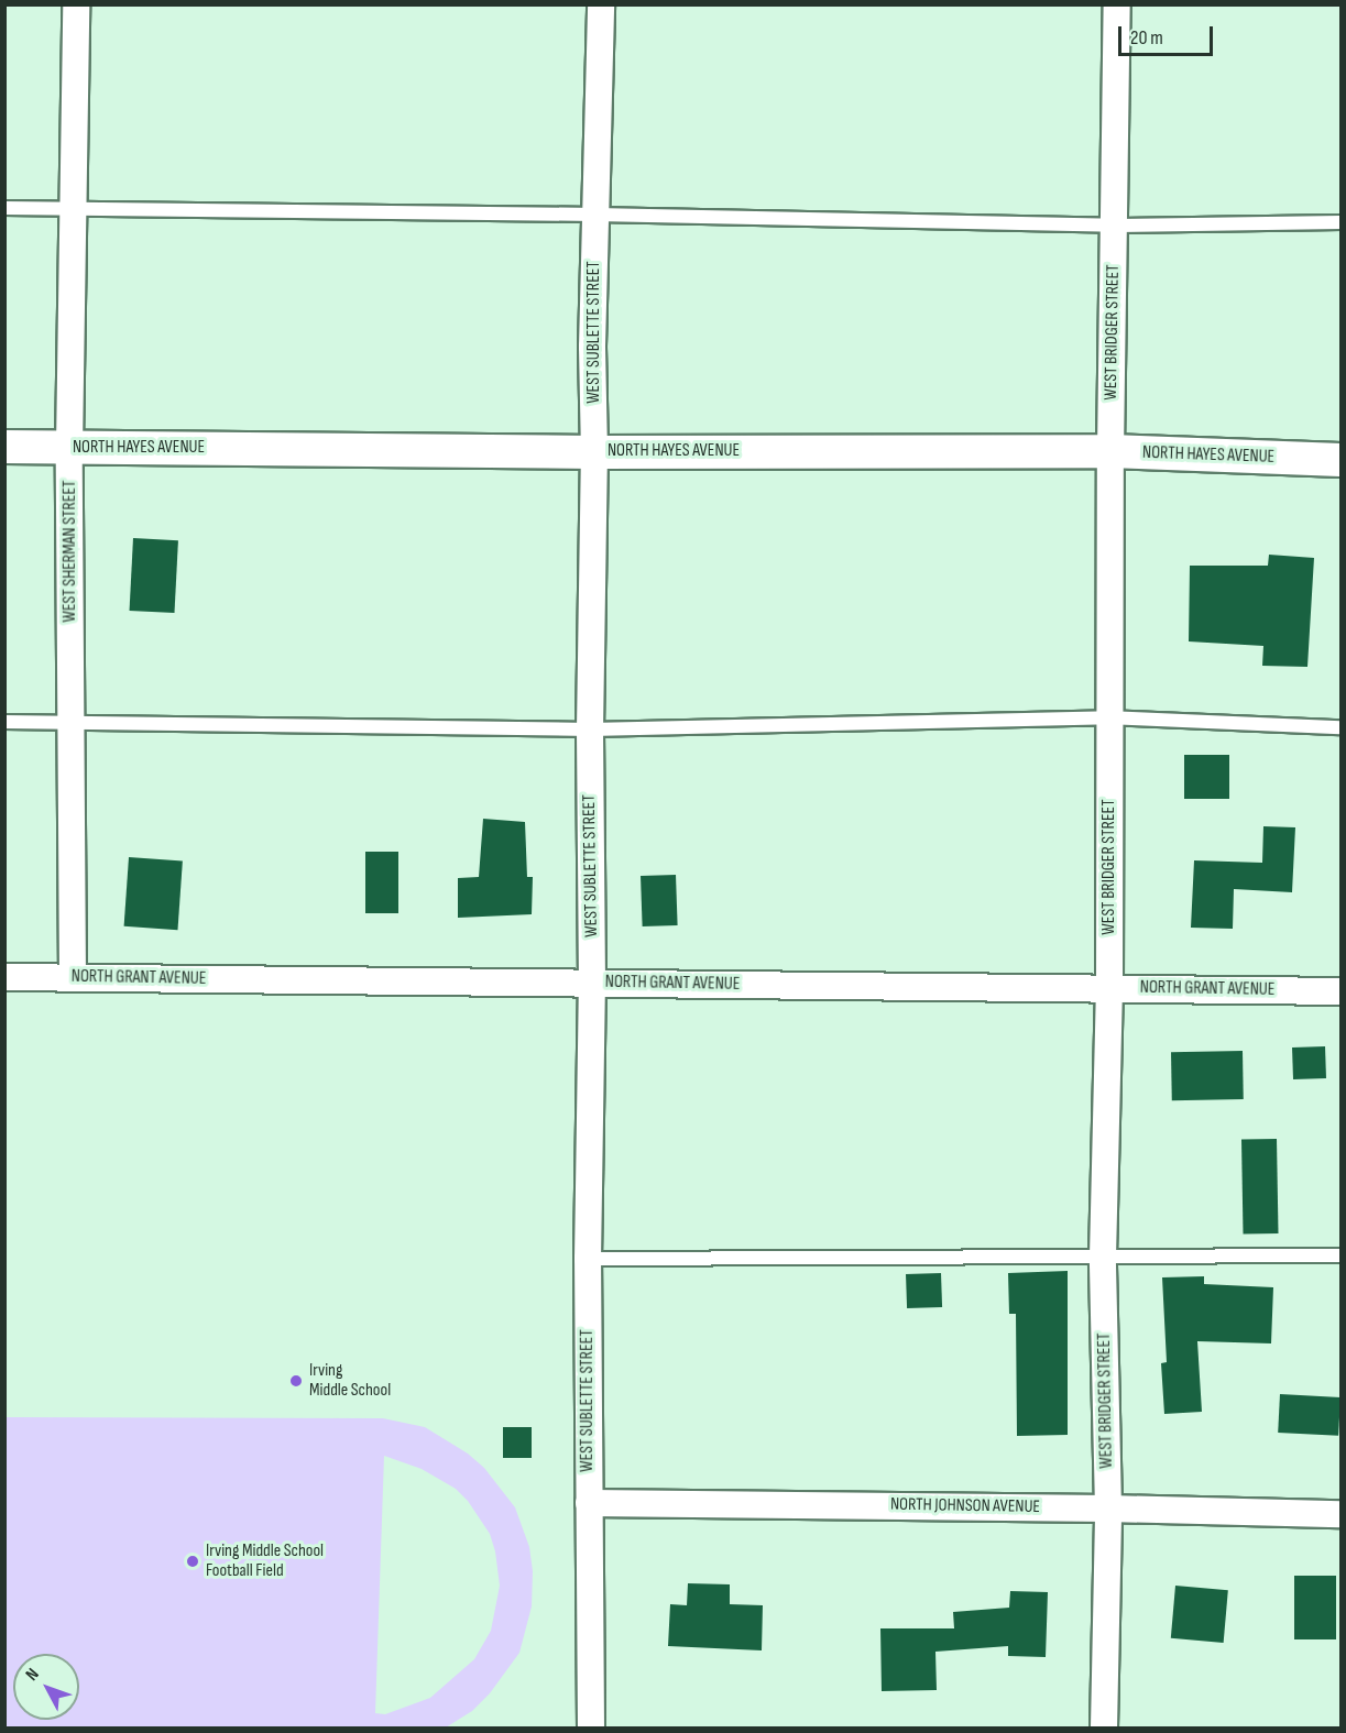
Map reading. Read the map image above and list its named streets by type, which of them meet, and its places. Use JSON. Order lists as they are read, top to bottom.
{
  "streets": {
    "street": [
      "WEST SUBLETTE STREET",
      "WEST BRIDGER STREET",
      "NORTH HAYES AVENUE",
      "WEST SHERMAN STREET",
      "NORTH GRANT AVENUE",
      "NORTH JOHNSON AVENUE"
    ]
  },
  "crossings": [
    ["WEST SUBLETTE STREET", "NORTH HAYES AVENUE"],
    ["WEST SUBLETTE STREET", "NORTH GRANT AVENUE"],
    ["WEST SUBLETTE STREET", "NORTH JOHNSON AVENUE"],
    ["WEST BRIDGER STREET", "NORTH HAYES AVENUE"],
    ["WEST BRIDGER STREET", "NORTH GRANT AVENUE"],
    ["WEST BRIDGER STREET", "NORTH JOHNSON AVENUE"],
    ["NORTH HAYES AVENUE", "WEST SHERMAN STREET"],
    ["WEST SHERMAN STREET", "NORTH GRANT AVENUE"]
  ],
  "places": ["Irving Middle School", "Irving Middle School Football Field"],
  "scale_bar": "20 m",
  "north": "top left"
}
